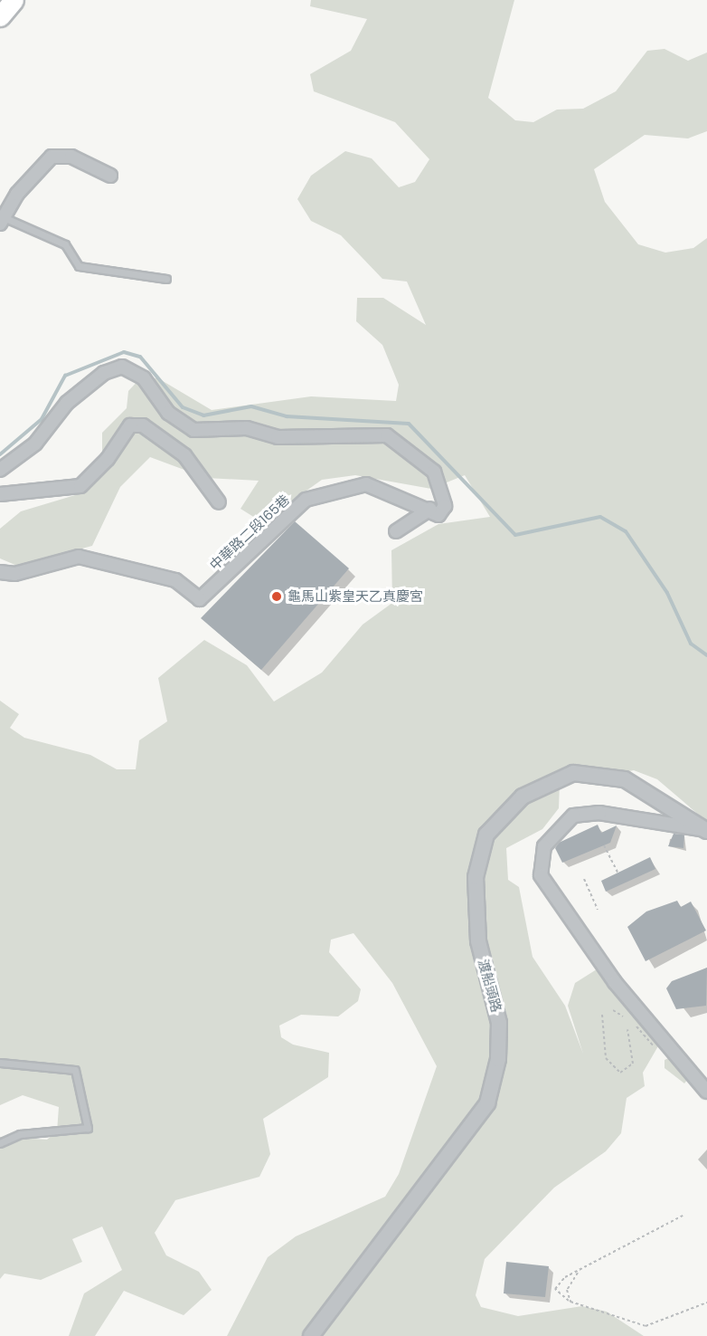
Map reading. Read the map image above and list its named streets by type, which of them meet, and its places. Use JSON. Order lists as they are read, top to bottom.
{
  "streets": {
    "street": ["中華路二段165巷", "渡船頭路"]
  },
  "places": ["龜馬山紫皇天乙真慶宮"]
}
